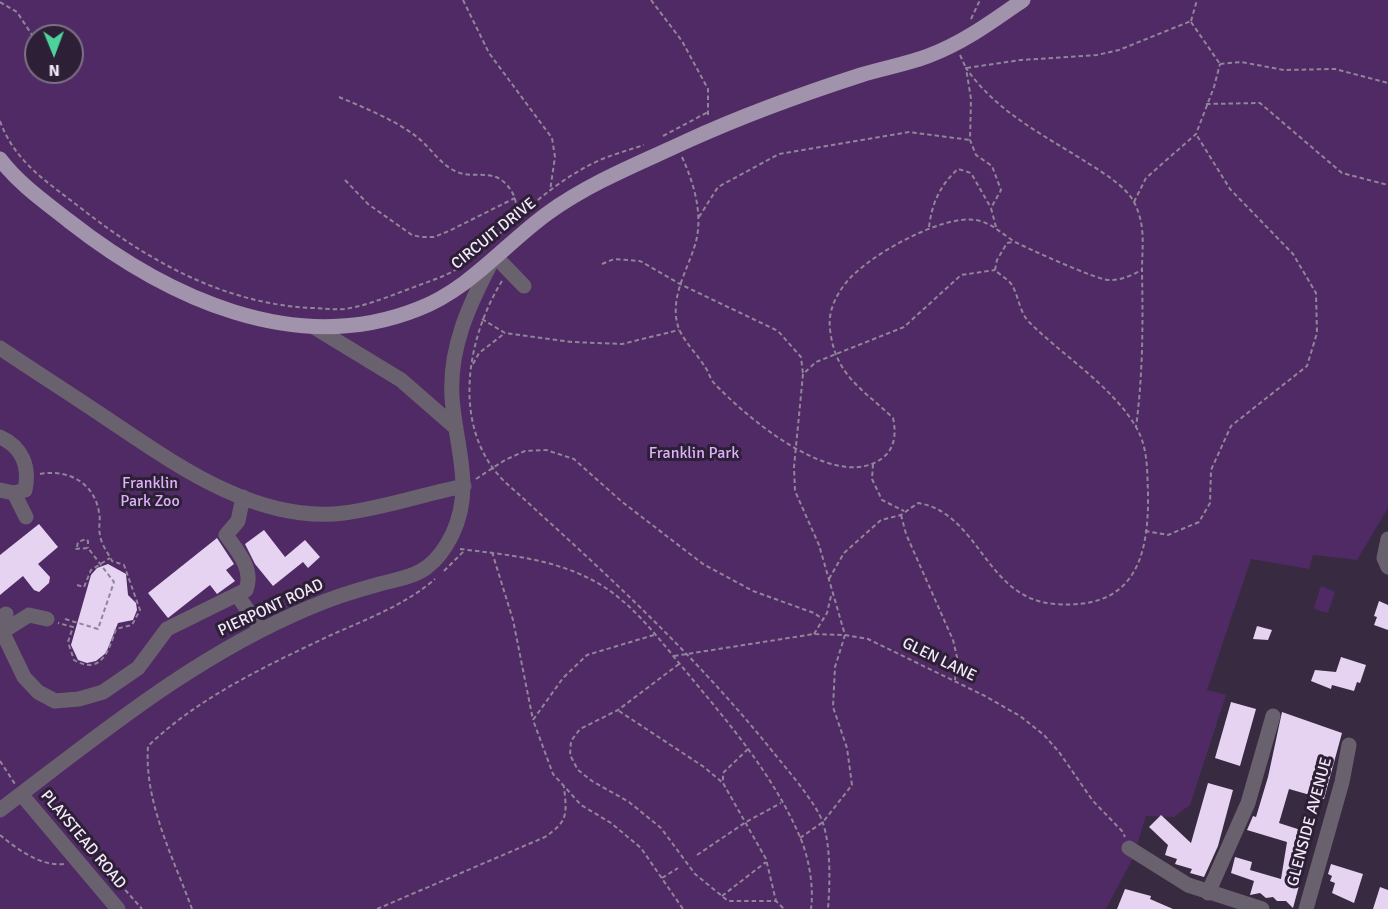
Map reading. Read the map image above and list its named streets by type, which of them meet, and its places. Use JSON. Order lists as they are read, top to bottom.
{
  "streets": {
    "main road": ["CIRCUIT DRIVE"],
    "street": ["PIERPONT ROAD", "GLENSIDE AVENUE", "PLAYSTEAD ROAD"],
    "path": ["GLEN LANE"]
  },
  "crossings": [
    ["CIRCUIT DRIVE", "PIERPONT ROAD"],
    ["PIERPONT ROAD", "PLAYSTEAD ROAD"]
  ],
  "parks": ["Franklin Park", "Franklin Park Zoo"],
  "north": "bottom"
}
